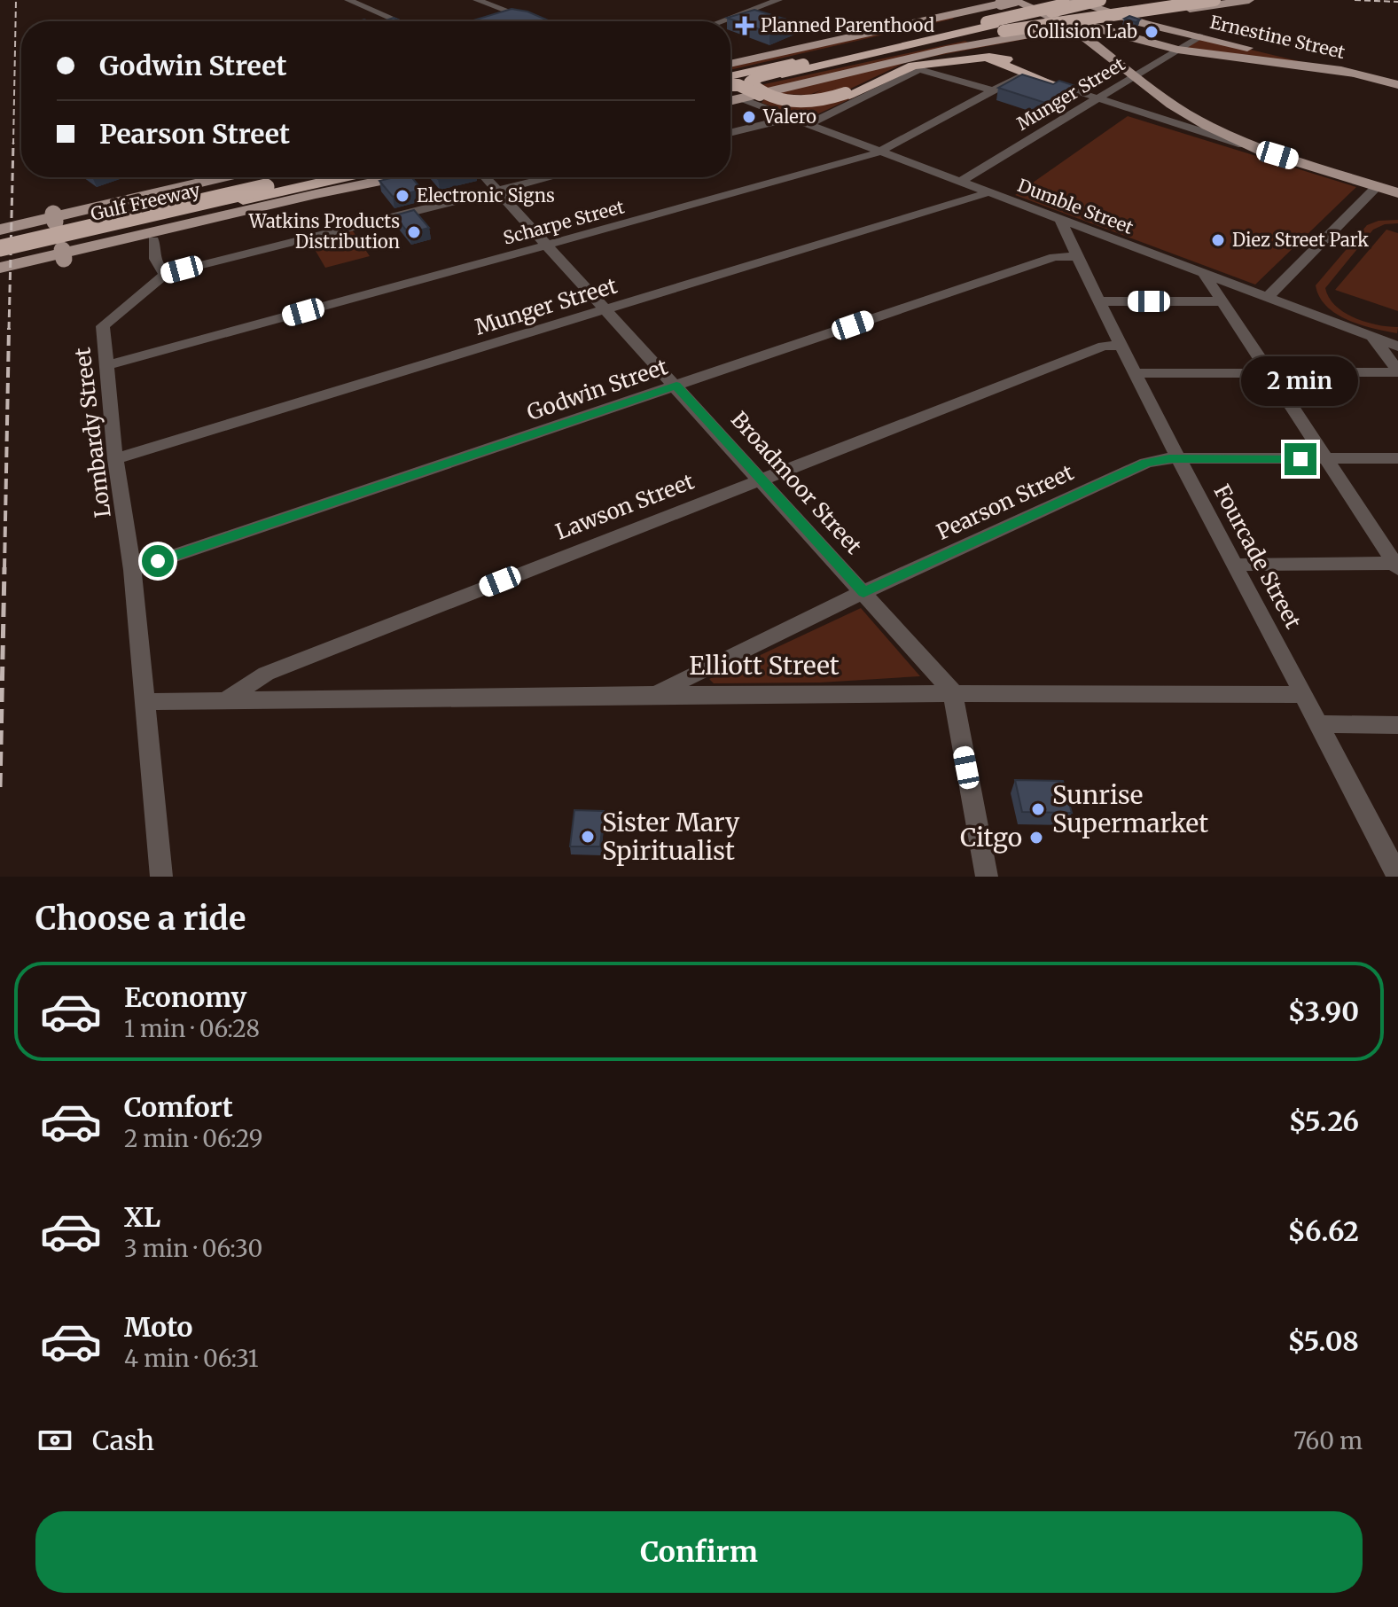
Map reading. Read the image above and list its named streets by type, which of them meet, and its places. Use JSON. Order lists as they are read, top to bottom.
{
  "streets": {
    "highway": ["Gulf Freeway"],
    "main road": ["Ernestine Street"],
    "street": [
      "Munger Street",
      "Dumble Street",
      "Scharpe Street",
      "Godwin Street",
      "Lombardy Street",
      "Broadmoor Street",
      "Pearson Street",
      "Lawson Street",
      "Fourcade Street",
      "Elliott Street"
    ]
  },
  "crossings": [
    ["Ernestine Street", "Munger Street"],
    ["Munger Street", "Dumble Street"],
    ["Munger Street", "Lombardy Street"],
    ["Munger Street", "Broadmoor Street"],
    ["Dumble Street", "Scharpe Street"],
    ["Dumble Street", "Fourcade Street"],
    ["Scharpe Street", "Lombardy Street"],
    ["Scharpe Street", "Broadmoor Street"],
    ["Godwin Street", "Lombardy Street"],
    ["Godwin Street", "Broadmoor Street"],
    ["Godwin Street", "Fourcade Street"],
    ["Lombardy Street", "Broadmoor Street"],
    ["Broadmoor Street", "Pearson Street"],
    ["Broadmoor Street", "Lawson Street"],
    ["Broadmoor Street", "Elliott Street"],
    ["Pearson Street", "Fourcade Street"],
    ["Pearson Street", "Elliott Street"],
    ["Lawson Street", "Fourcade Street"],
    ["Lawson Street", "Elliott Street"],
    ["Fourcade Street", "Elliott Street"]
  ],
  "places": {
    "health": ["Planned Parenthood"],
    "other": [
      "Collision Lab",
      "Valero",
      "Electronic Signs",
      "Watkins Products Distribution",
      "Diez Street Park",
      "Sunrise Supermarket",
      "Sister Mary Spiritualist",
      "Citgo"
    ]
  },
  "page": {
    "banner": ["Godwin Street", "Pearson Street"],
    "bubble": "2 min",
    "heading": "Choose a ride",
    "list": [
      {
        "name": "Economy",
        "note": "1 min · 06:28",
        "value": "$3.90"
      },
      {
        "name": "Comfort",
        "note": "2 min · 06:29",
        "value": "$5.26"
      },
      {
        "name": "XL",
        "note": "3 min · 06:30",
        "value": "$6.62"
      },
      {
        "name": "Moto",
        "note": "4 min · 06:31",
        "value": "$5.08"
      }
    ],
    "pay": ["Cash", "760 m"],
    "buttons": "Confirm"
  }
}
